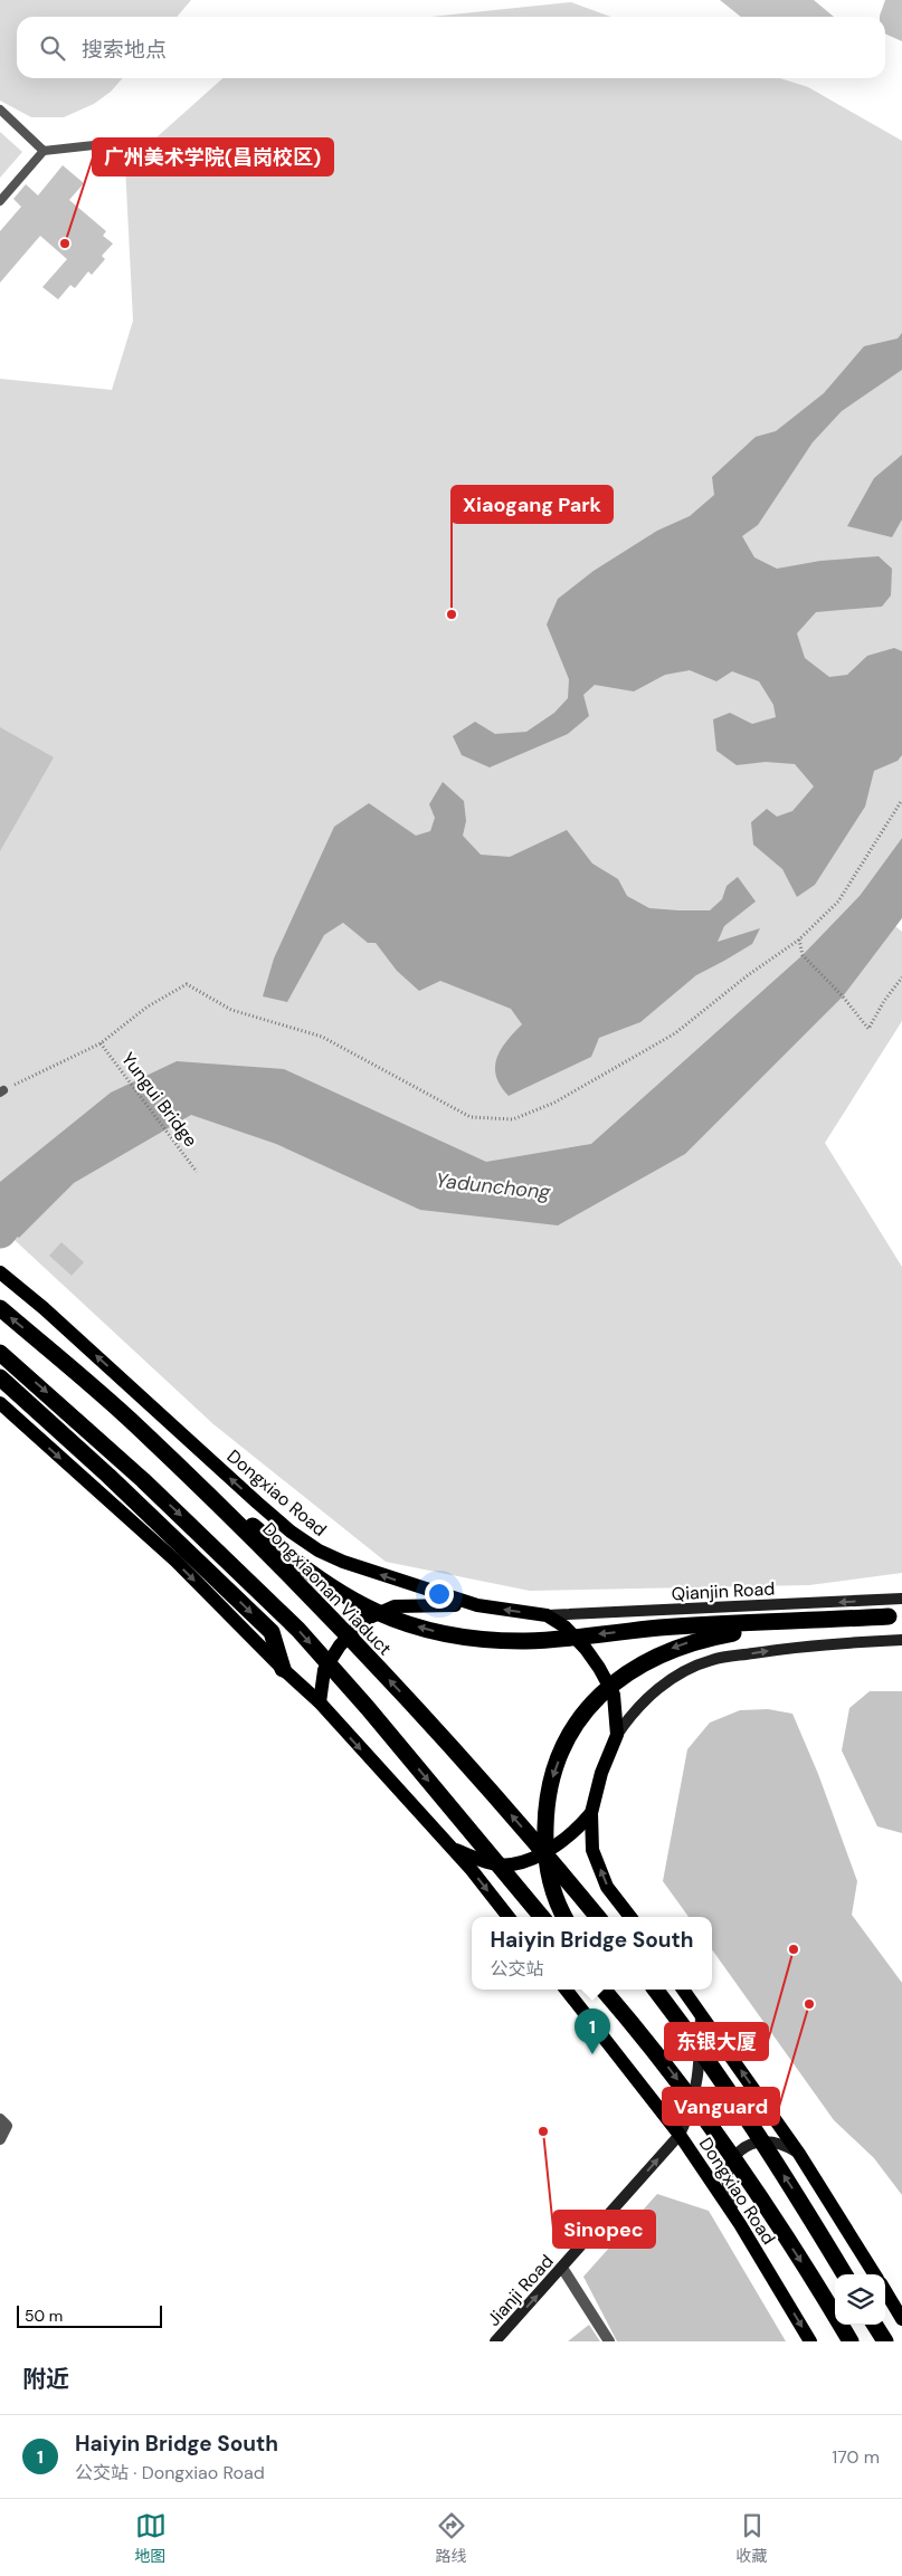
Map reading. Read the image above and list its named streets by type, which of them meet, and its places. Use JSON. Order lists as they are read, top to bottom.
{
  "streets": {
    "highway": ["Dongxiaonan Viaduct"],
    "main road": ["Dongxiao Road", "Qianjin Road", "Jianji Road"],
    "path": ["Yungui Bridge"]
  },
  "crossings": [
    ["Dongxiao Road", "Qianjin Road"],
    ["Dongxiao Road", "Jianji Road"]
  ],
  "one_way": ["Jianji Road"],
  "water": ["Yadunchong"],
  "places": [
    "广州美术学院(昌岗校区)",
    "Xiaogang Park",
    "东银大厦",
    "Vanguard",
    "Sinopec"
  ],
  "scale_bar": "50 m",
  "page": {
    "search": "搜索地点",
    "popup": ["Haiyin Bridge South", "公交站"],
    "pins": "1",
    "scale": "50 m",
    "heading": "附近",
    "list": [
      {
        "mark": "1",
        "name": "Haiyin Bridge South",
        "note": "公交站 · Dongxiao Road",
        "value": "170 m"
      }
    ],
    "nav": ["地图", "路线", "收藏"]
  }
}
